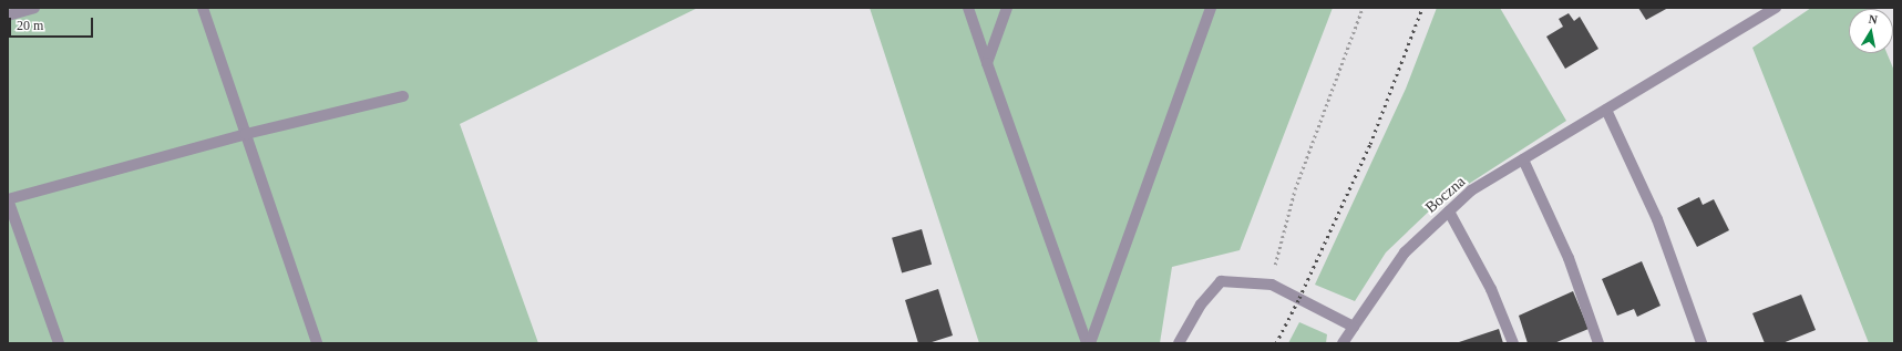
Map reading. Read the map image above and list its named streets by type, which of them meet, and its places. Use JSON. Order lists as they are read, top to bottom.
{
  "streets": {
    "street": ["Boczna"]
  },
  "scale_bar": "20 m",
  "north": "top"
}
